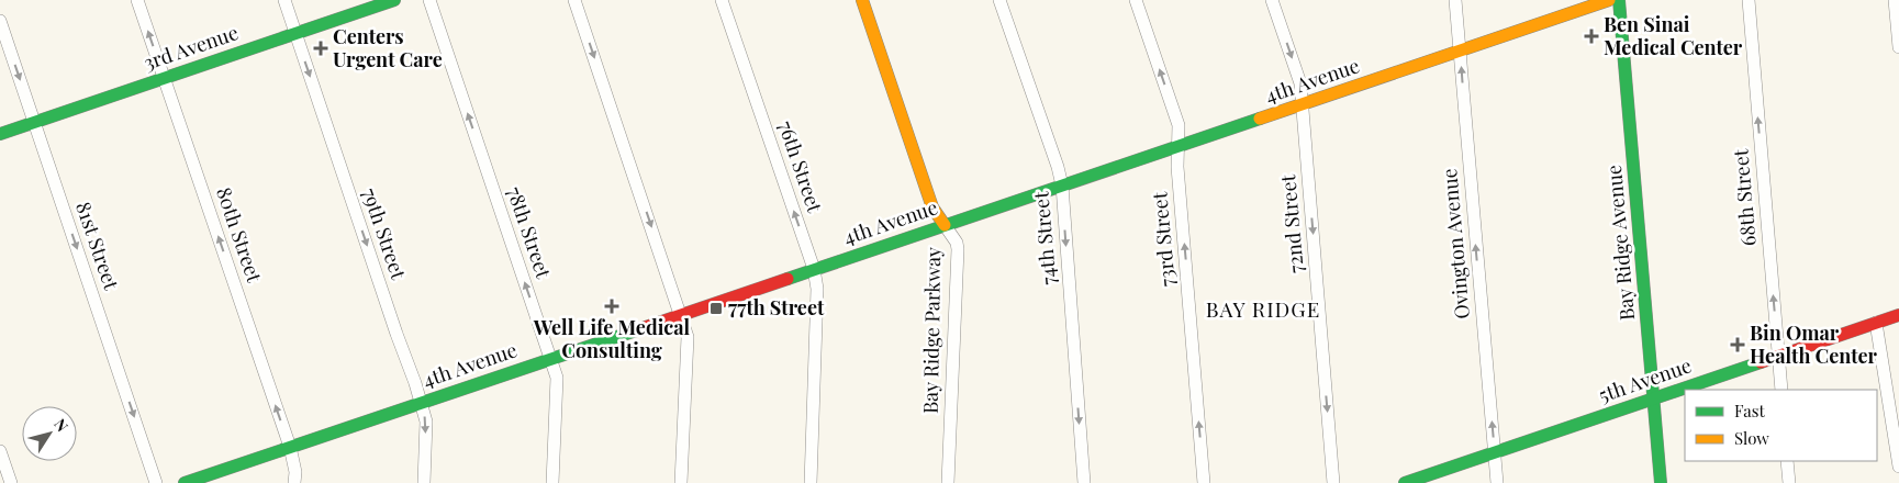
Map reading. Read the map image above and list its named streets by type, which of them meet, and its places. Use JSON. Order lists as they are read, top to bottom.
{
  "streets": {
    "street": [
      "3rd Avenue",
      "4th Avenue",
      "76th Street",
      "68th Street",
      "72nd Street",
      "78th Street",
      "79th Street",
      "80th Street",
      "74th Street",
      "73rd Street",
      "Bay Ridge Avenue",
      "Ovington Avenue",
      "81st Street",
      "Bay Ridge Parkway",
      "5th Avenue"
    ]
  },
  "crossings": [
    ["3rd Avenue", "79th Street"],
    ["3rd Avenue", "80th Street"],
    ["3rd Avenue", "81st Street"],
    ["4th Avenue", "76th Street"],
    ["4th Avenue", "72nd Street"],
    ["4th Avenue", "78th Street"],
    ["4th Avenue", "79th Street"],
    ["4th Avenue", "80th Street"],
    ["4th Avenue", "74th Street"],
    ["4th Avenue", "73rd Street"],
    ["4th Avenue", "Ovington Avenue"],
    ["4th Avenue", "Bay Ridge Parkway"],
    ["68th Street", "5th Avenue"],
    ["Bay Ridge Avenue", "5th Avenue"],
    ["Ovington Avenue", "5th Avenue"]
  ],
  "one_way": [
    "76th Street",
    "68th Street",
    "72nd Street",
    "78th Street",
    "79th Street",
    "80th Street",
    "74th Street",
    "73rd Street",
    "Ovington Avenue",
    "81st Street"
  ],
  "districts": ["BAY RIDGE"],
  "places": {
    "health": [
      "Ben Sinai Medical Center",
      "Centers Urgent Care",
      "Well Life Medical Consulting",
      "Bin Omar Health Center"
    ],
    "transit": ["77th Street"]
  },
  "legend": ["Fast", "Slow"],
  "north": "top right"
}
